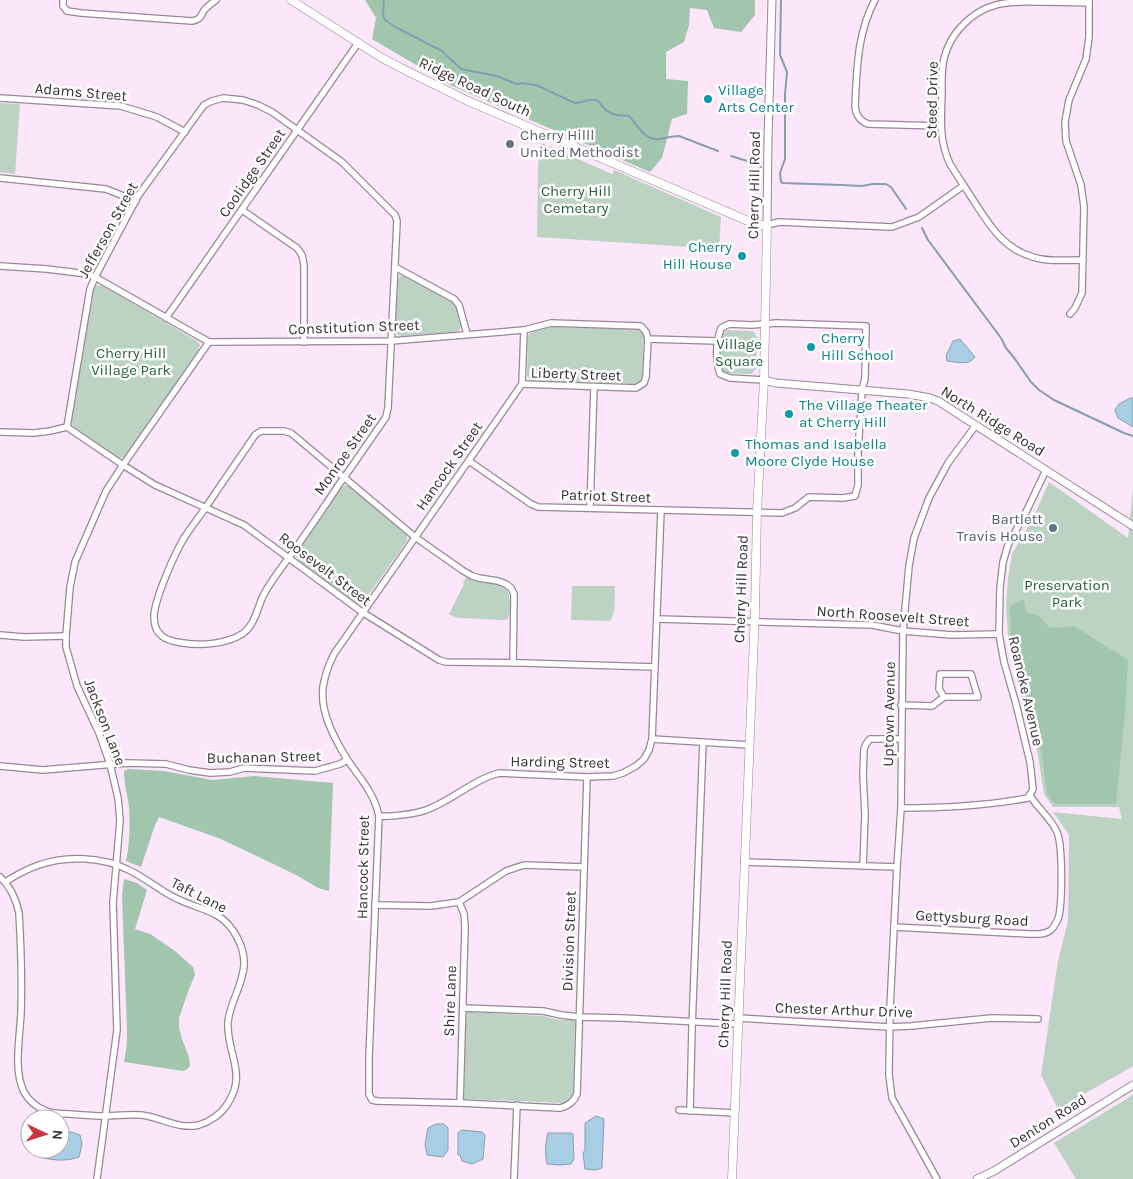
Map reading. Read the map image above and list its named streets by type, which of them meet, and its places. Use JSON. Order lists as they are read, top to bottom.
{
  "streets": {
    "main road": ["Ridge Road South", "Cherry Hill Road"],
    "street": [
      "Adams Street",
      "Steed Drive",
      "Coolidge Street",
      "Jefferson Street",
      "Constitution Street",
      "Liberty Street",
      "North Ridge Road",
      "Monroe Street",
      "Hancock Street",
      "Patriot Street",
      "Roosevelt Street",
      "North Roosevelt Street",
      "Roanoke Avenue",
      "Uptown Avenue",
      "Jackson Lane",
      "Buchanan Street",
      "Harding Street",
      "Taft Lane",
      "Gettysburg Road",
      "Division Street",
      "Shire Lane",
      "Chester Arthur Drive",
      "Denton Road"
    ]
  },
  "crossings": [
    ["Ridge Road South", "Coolidge Street"],
    ["Ridge Road South", "Cherry Hill Road"],
    ["Adams Street", "Jefferson Street"],
    ["Coolidge Street", "Jefferson Street"],
    ["Coolidge Street", "Constitution Street"],
    ["Coolidge Street", "Monroe Street"],
    ["Cherry Hill Road", "North Ridge Road"],
    ["Cherry Hill Road", "Patriot Street"],
    ["Cherry Hill Road", "North Roosevelt Street"],
    ["Cherry Hill Road", "Chester Arthur Drive"],
    ["Jefferson Street", "Constitution Street"],
    ["Jefferson Street", "Monroe Street"],
    ["Jefferson Street", "Roosevelt Street"],
    ["Constitution Street", "Liberty Street"],
    ["Constitution Street", "Monroe Street"],
    ["Constitution Street", "Jackson Lane"],
    ["Liberty Street", "Hancock Street"],
    ["North Ridge Road", "Patriot Street"],
    ["North Ridge Road", "Roanoke Avenue"],
    ["North Ridge Road", "Uptown Avenue"],
    ["Monroe Street", "Roosevelt Street"],
    ["Hancock Street", "Patriot Street"],
    ["Hancock Street", "Roosevelt Street"],
    ["Hancock Street", "Buchanan Street"],
    ["Hancock Street", "Harding Street"],
    ["Hancock Street", "Division Street"],
    ["Hancock Street", "Shire Lane"],
    ["Patriot Street", "Harding Street"],
    ["Roosevelt Street", "Jackson Lane"],
    ["Roosevelt Street", "Harding Street"],
    ["North Roosevelt Street", "Roanoke Avenue"],
    ["North Roosevelt Street", "Uptown Avenue"],
    ["Roanoke Avenue", "Gettysburg Road"],
    ["Uptown Avenue", "Gettysburg Road"],
    ["Uptown Avenue", "Chester Arthur Drive"],
    ["Jackson Lane", "Buchanan Street"],
    ["Jackson Lane", "Taft Lane"],
    ["Harding Street", "Division Street"],
    ["Division Street", "Chester Arthur Drive"],
    ["Shire Lane", "Chester Arthur Drive"]
  ],
  "parks": [
    "Cherry Hill Cemetary",
    "Village Square",
    "Cherry Hill Village Park",
    "Preservation Park"
  ],
  "places": [
    "Village Arts Center",
    "Cherry Hilll United Methodist",
    "Cherry Hill House",
    "Cherry Hill School",
    "The Village Theater at Cherry Hill",
    "Thomas and Isabella Moore Clyde House",
    "Bartlett Travis House"
  ],
  "north": "right"
}
